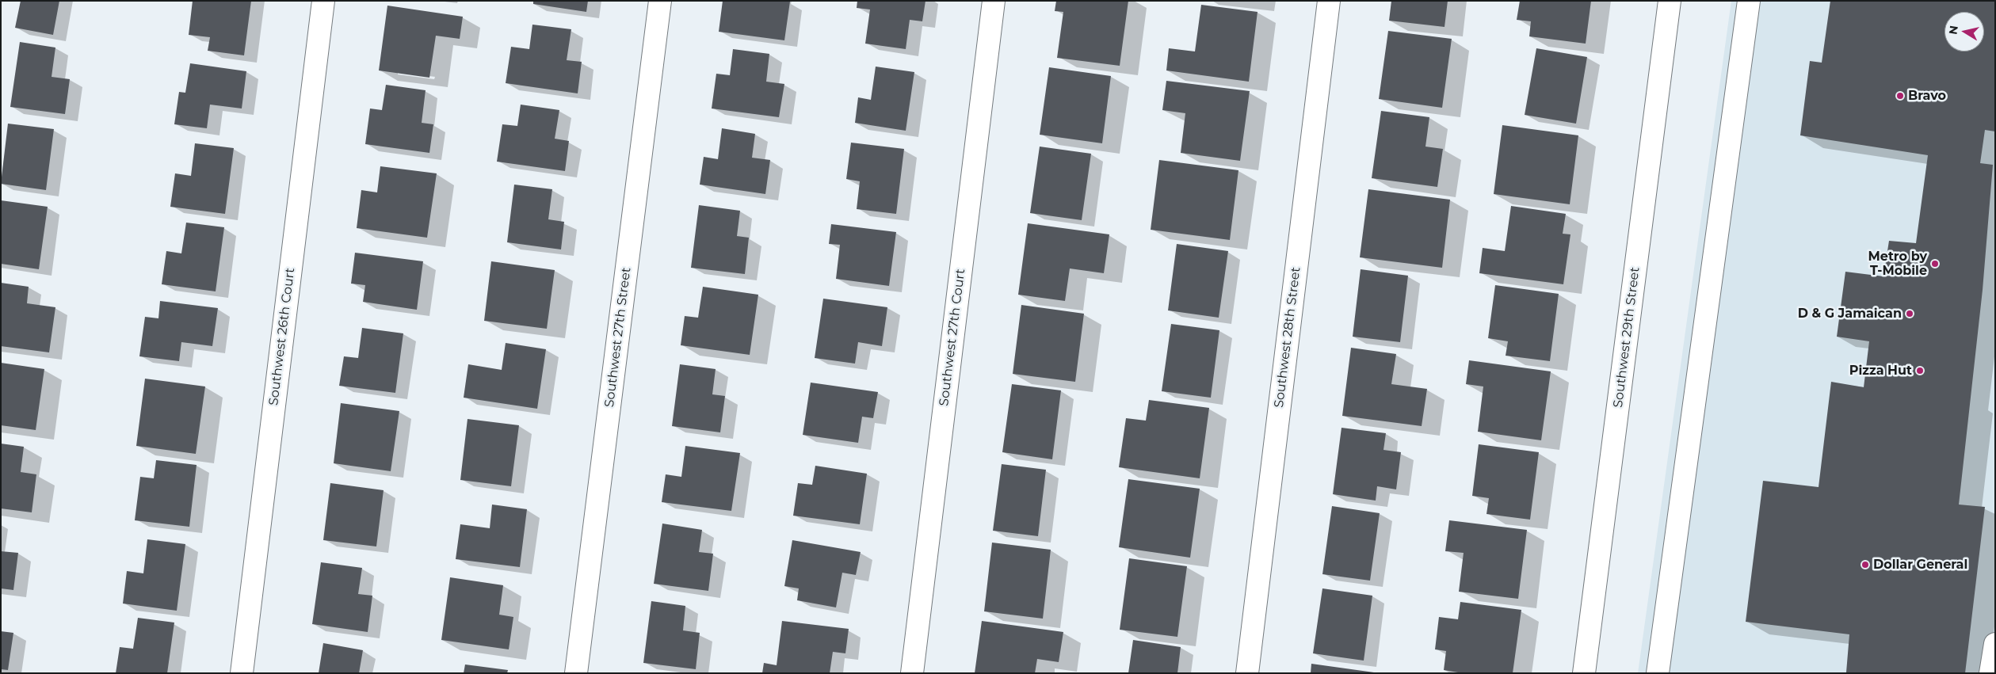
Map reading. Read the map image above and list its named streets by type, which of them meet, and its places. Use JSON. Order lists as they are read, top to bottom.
{
  "streets": {
    "street": [
      "Southwest 26th Court",
      "Southwest 27th Street",
      "Southwest 27th Court",
      "Southwest 28th Street",
      "Southwest 29th Street"
    ]
  },
  "places": [
    "Bravo",
    "Metro by T-Mobile",
    "D & G Jamaican",
    "Pizza Hut",
    "Dollar General"
  ],
  "north": "left"
}
